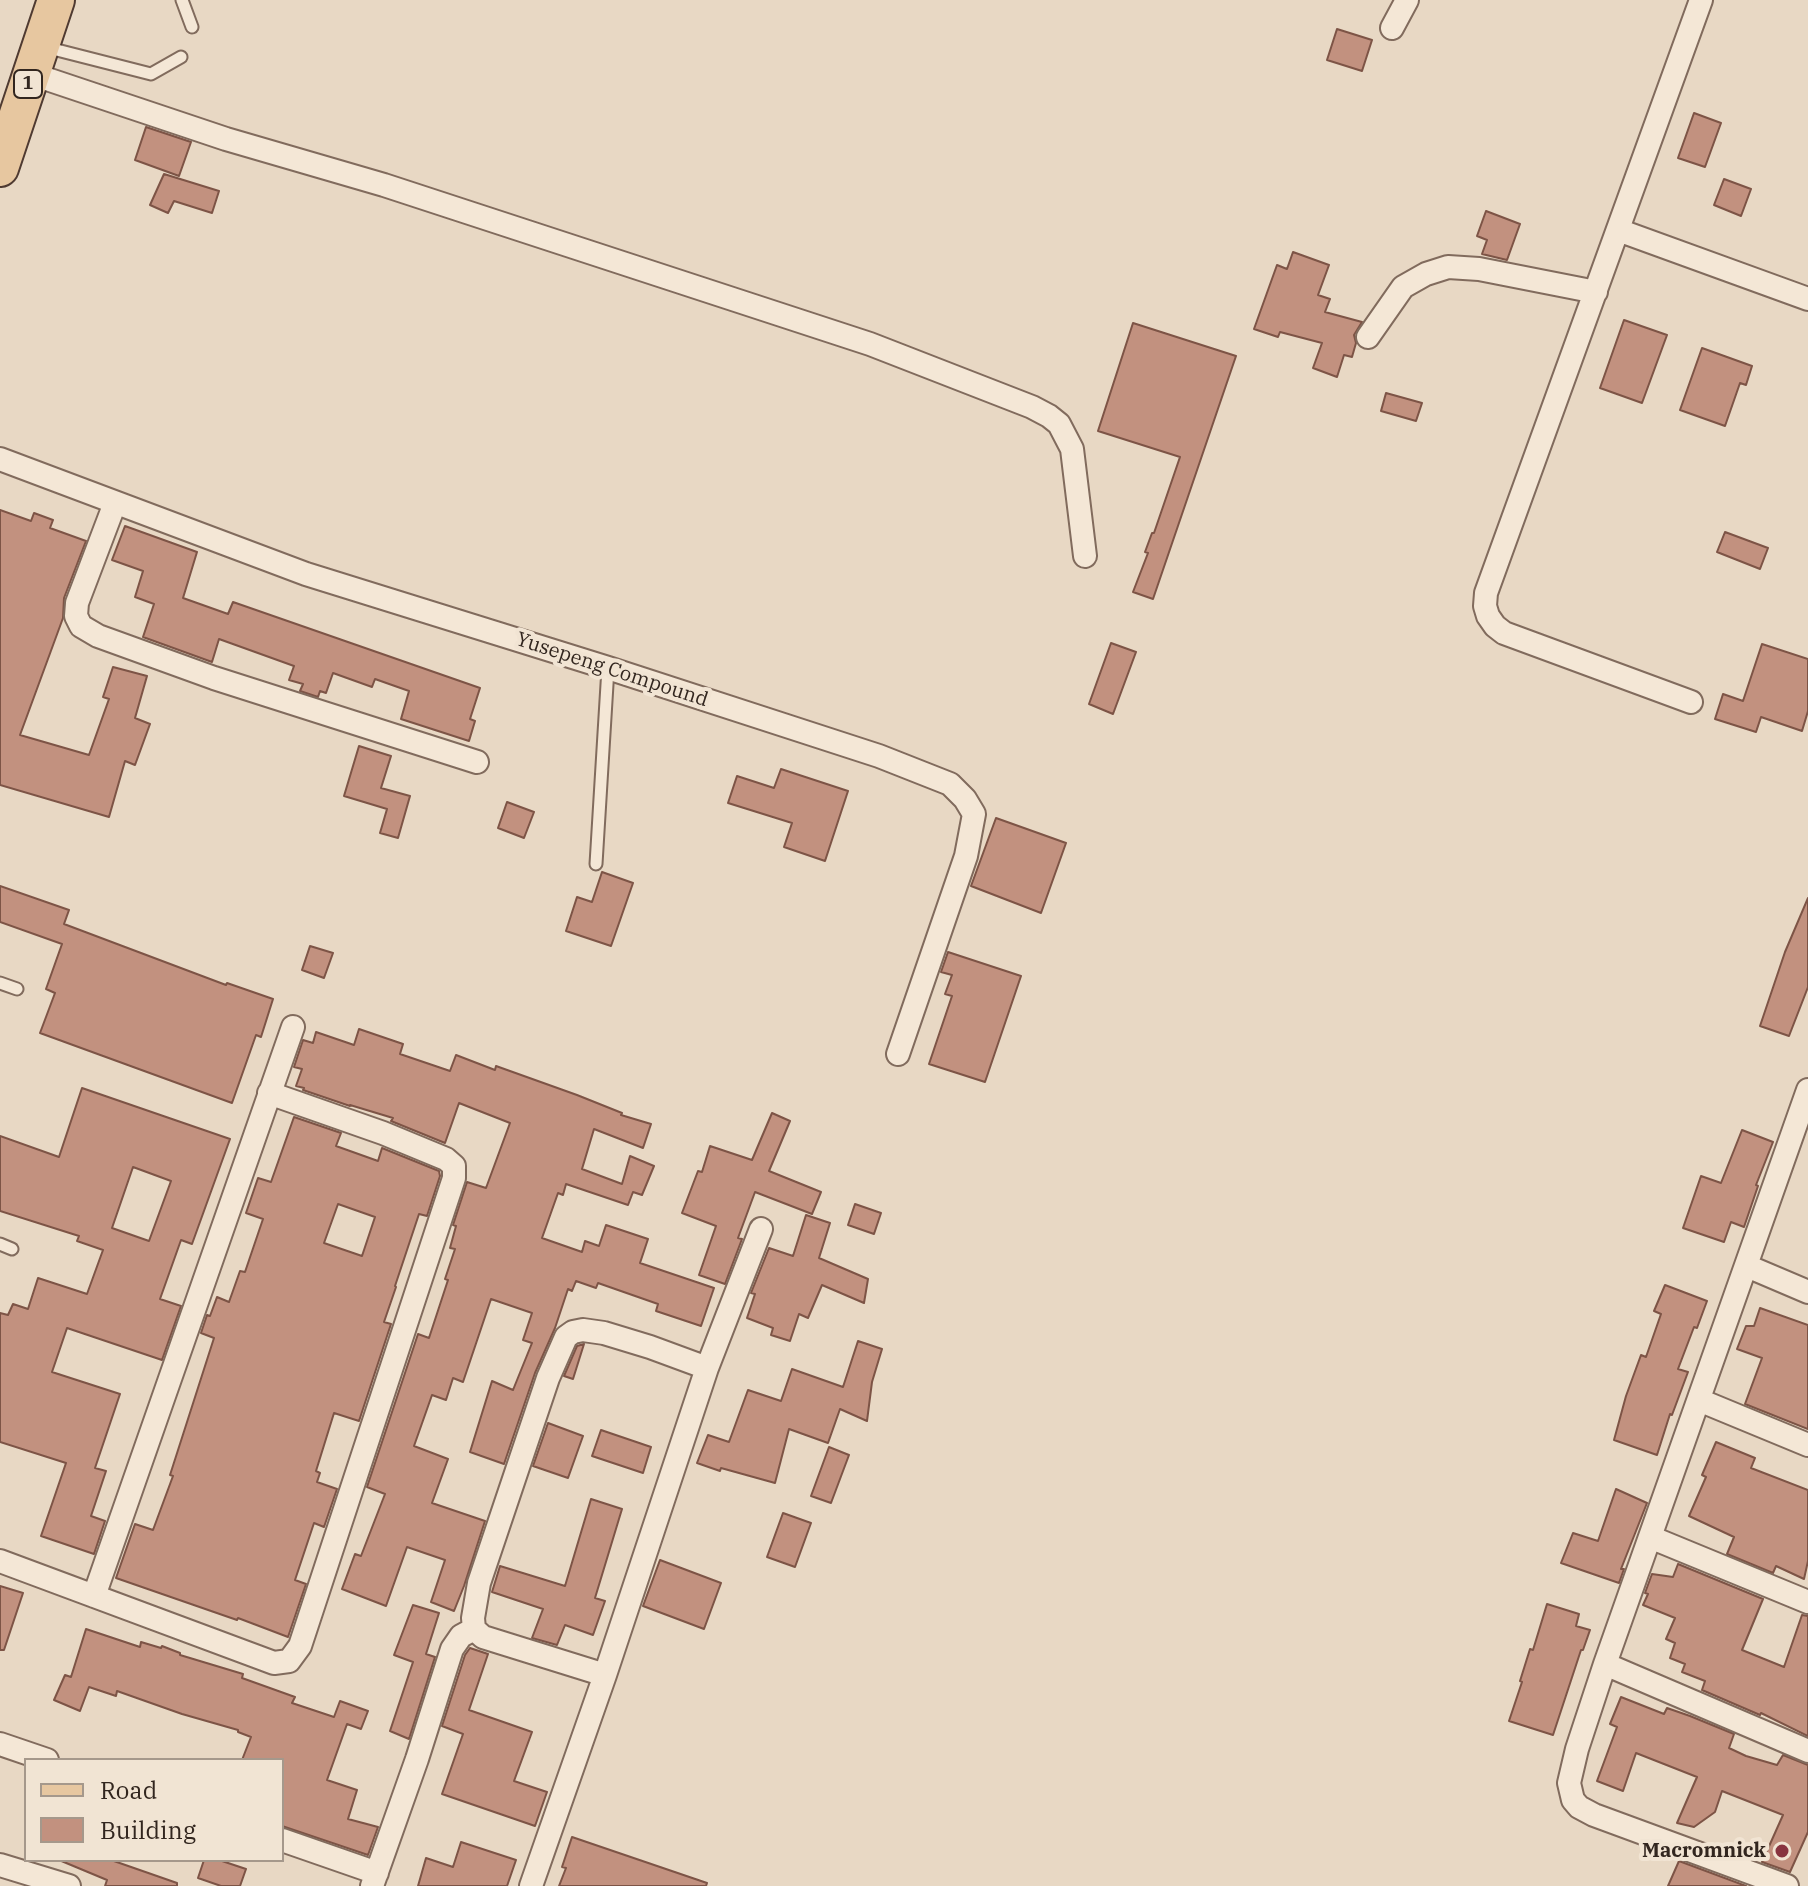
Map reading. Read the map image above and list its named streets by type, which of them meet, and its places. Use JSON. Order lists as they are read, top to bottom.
{
  "streets": {
    "main road": ["1"],
    "street": ["Yusepeng Compound"]
  },
  "places": ["Macromnick"],
  "legend": ["Road", "Building"]
}
